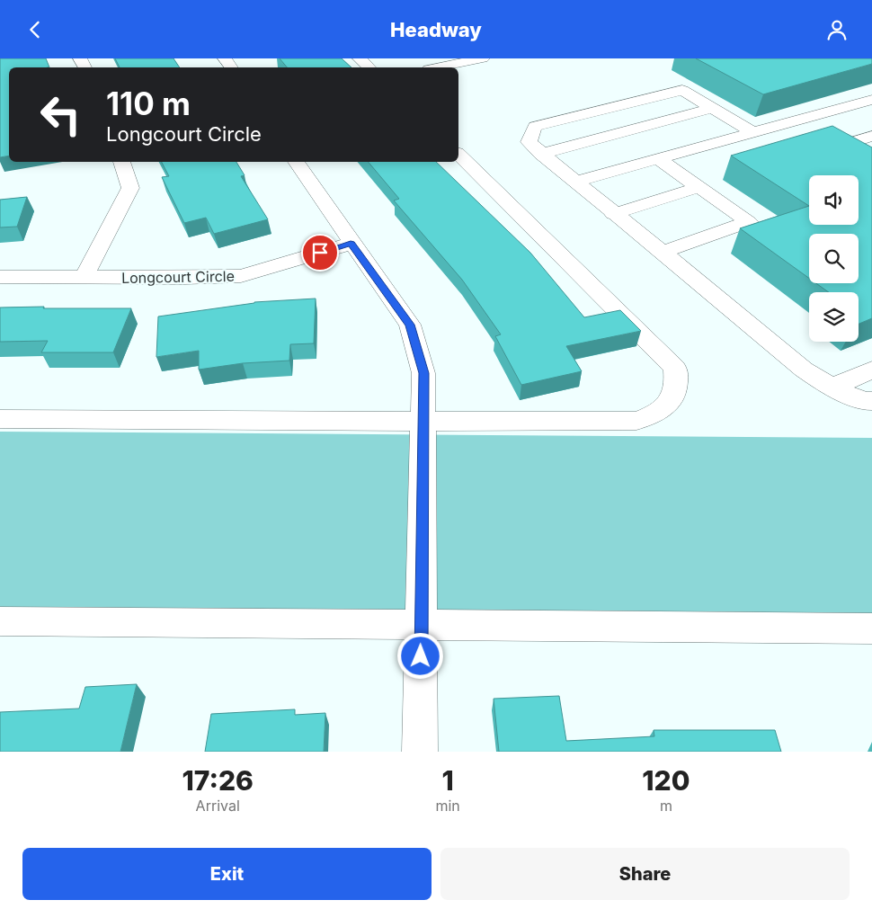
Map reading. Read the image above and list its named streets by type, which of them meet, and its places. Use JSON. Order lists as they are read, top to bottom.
{
  "streets": {
    "street": ["Longcourt Circle"]
  },
  "page": {
    "header": "Headway",
    "turn": ["110 m", "Longcourt Circle"],
    "eta": [
      "17:26",
      "Arrival",
      "1",
      "min",
      "120",
      "m"
    ],
    "buttons": ["Exit", "Share"]
  }
}
